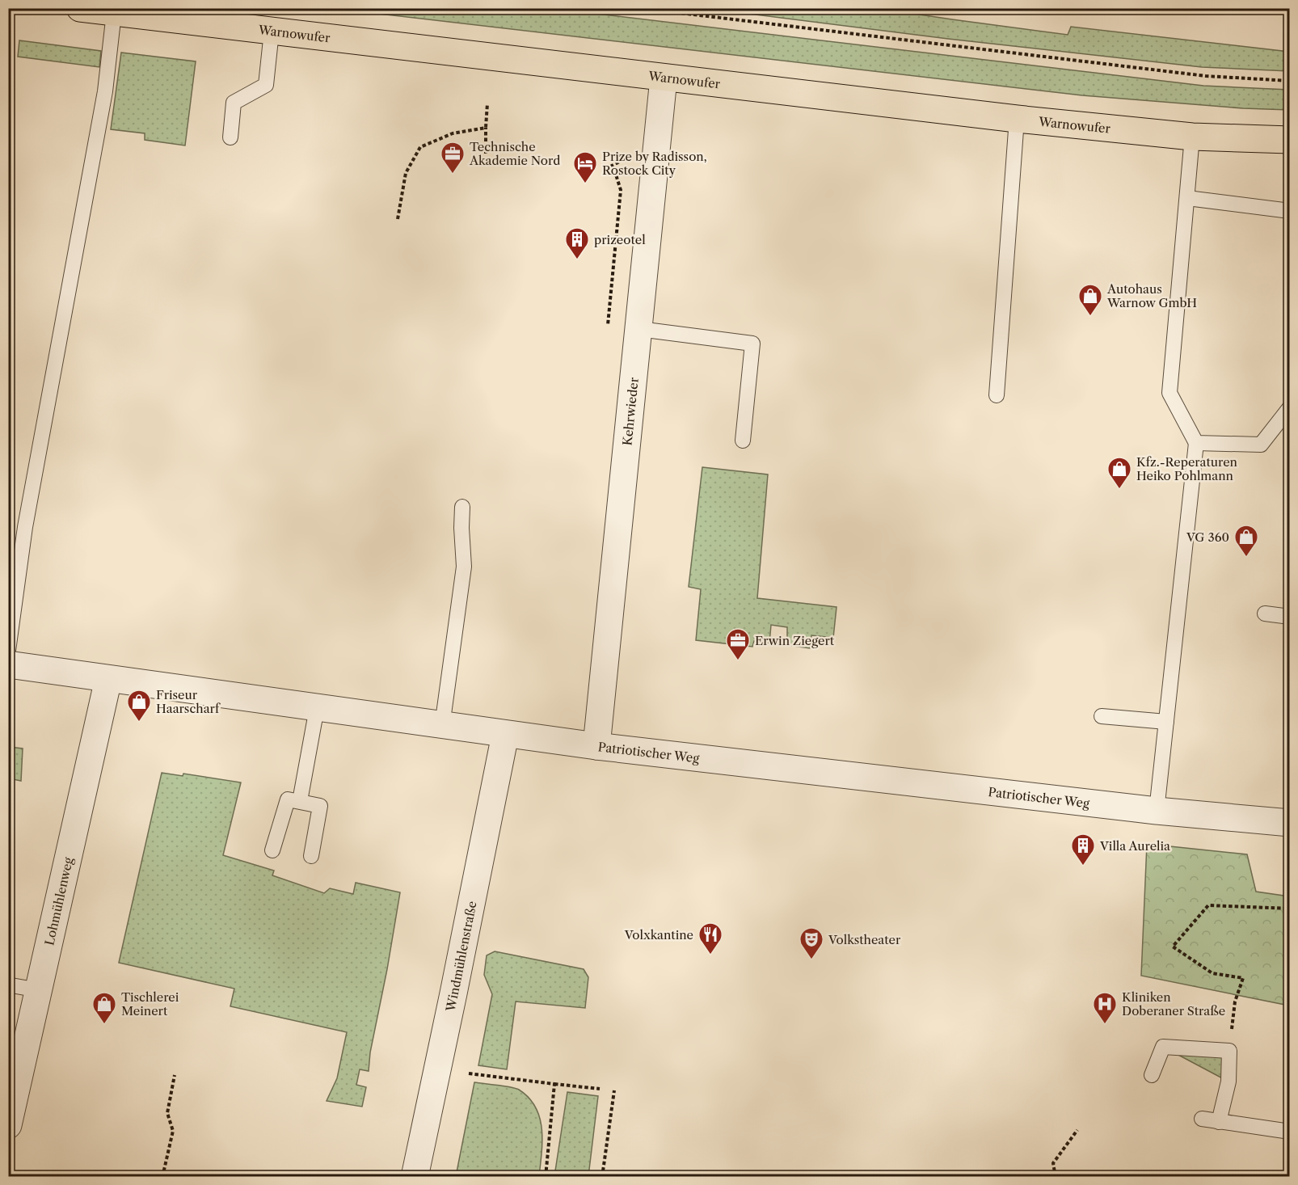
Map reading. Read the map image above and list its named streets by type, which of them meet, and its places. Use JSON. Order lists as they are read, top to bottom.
{
  "streets": {
    "main road": ["Warnowufer"],
    "street": [
      "Kehrwieder",
      "Patriotischer Weg",
      "Lohmühlenweg",
      "Windmühlenstraße"
    ]
  },
  "crossings": [
    ["Warnowufer", "Kehrwieder"],
    ["Kehrwieder", "Patriotischer Weg"],
    ["Patriotischer Weg", "Lohmühlenweg"],
    ["Patriotischer Weg", "Windmühlenstraße"]
  ],
  "places": {
    "office": ["Technische Akademie Nord", "Erwin Ziegert"],
    "hotel": ["Prize by Radisson, Rostock City"],
    "building": ["prizeotel", "Villa Aurelia"],
    "shop": [
      "Autohaus Warnow GmbH",
      "Kfz.-Reperaturen Heiko Pohlmann",
      "VG 360",
      "Friseur Haarscharf",
      "Tischlerei Meinert"
    ],
    "restaurant": ["Volxkantine"],
    "theatre": ["Volkstheater"],
    "hospital": ["Kliniken Doberaner Straße"]
  }
}
